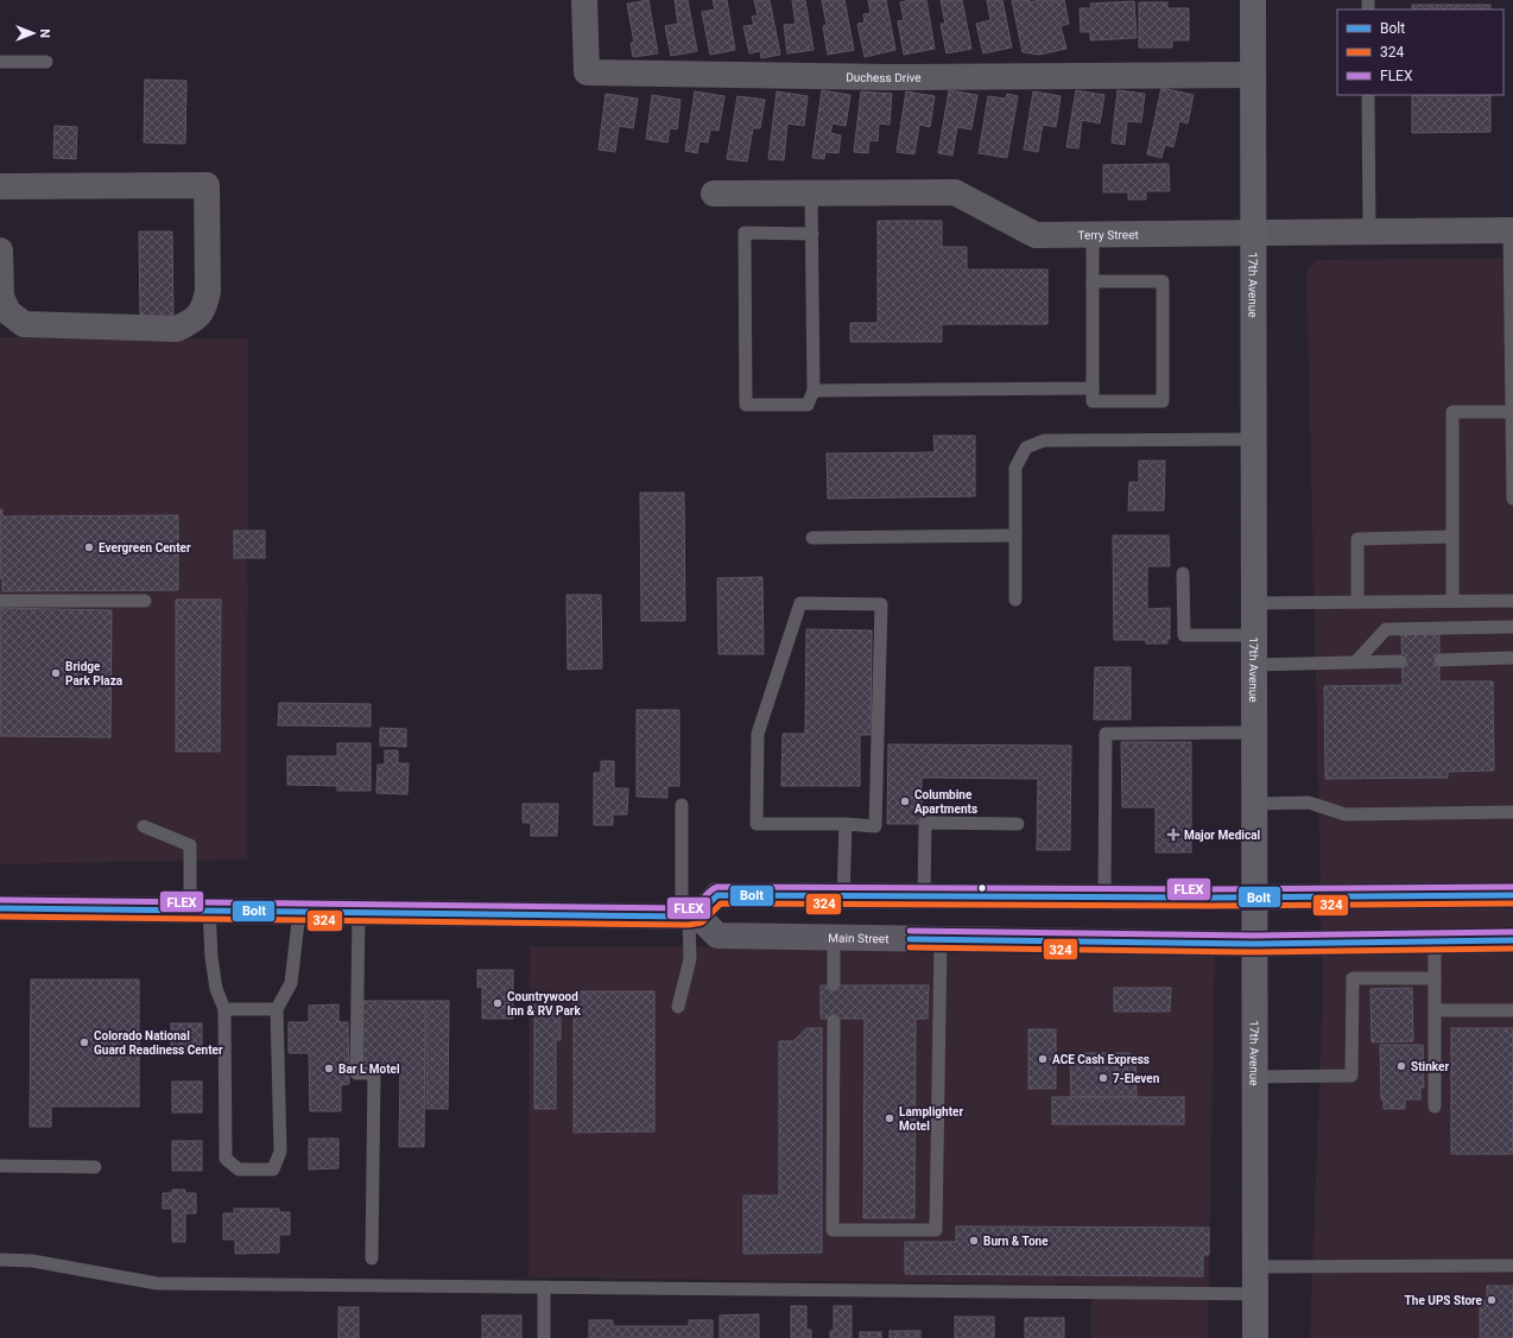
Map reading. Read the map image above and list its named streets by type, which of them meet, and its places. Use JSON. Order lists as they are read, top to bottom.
{
  "streets": {
    "highway": ["Main Street"],
    "main road": ["17th Avenue"],
    "street": ["Duchess Drive", "Terry Street"]
  },
  "crossings": [
    ["Duchess Drive", "17th Avenue"],
    ["Terry Street", "17th Avenue"],
    ["17th Avenue", "Main Street"]
  ],
  "places": {
    "other": [
      "Evergreen Center",
      "Bridge Park Plaza",
      "Columbine Apartments",
      "Countrywood Inn & RV Park",
      "Colorado National Guard Readiness Center",
      "ACE Cash Express",
      "Stinker",
      "Bar L Motel",
      "7-Eleven",
      "Lamplighter Motel",
      "Burn & Tone",
      "The UPS Store"
    ],
    "health": ["Major Medical"]
  },
  "lines": ["transit line FLEX", "transit line Bolt", "transit line 324"],
  "legend": ["Bolt", "324", "FLEX"],
  "north": "right"
}
